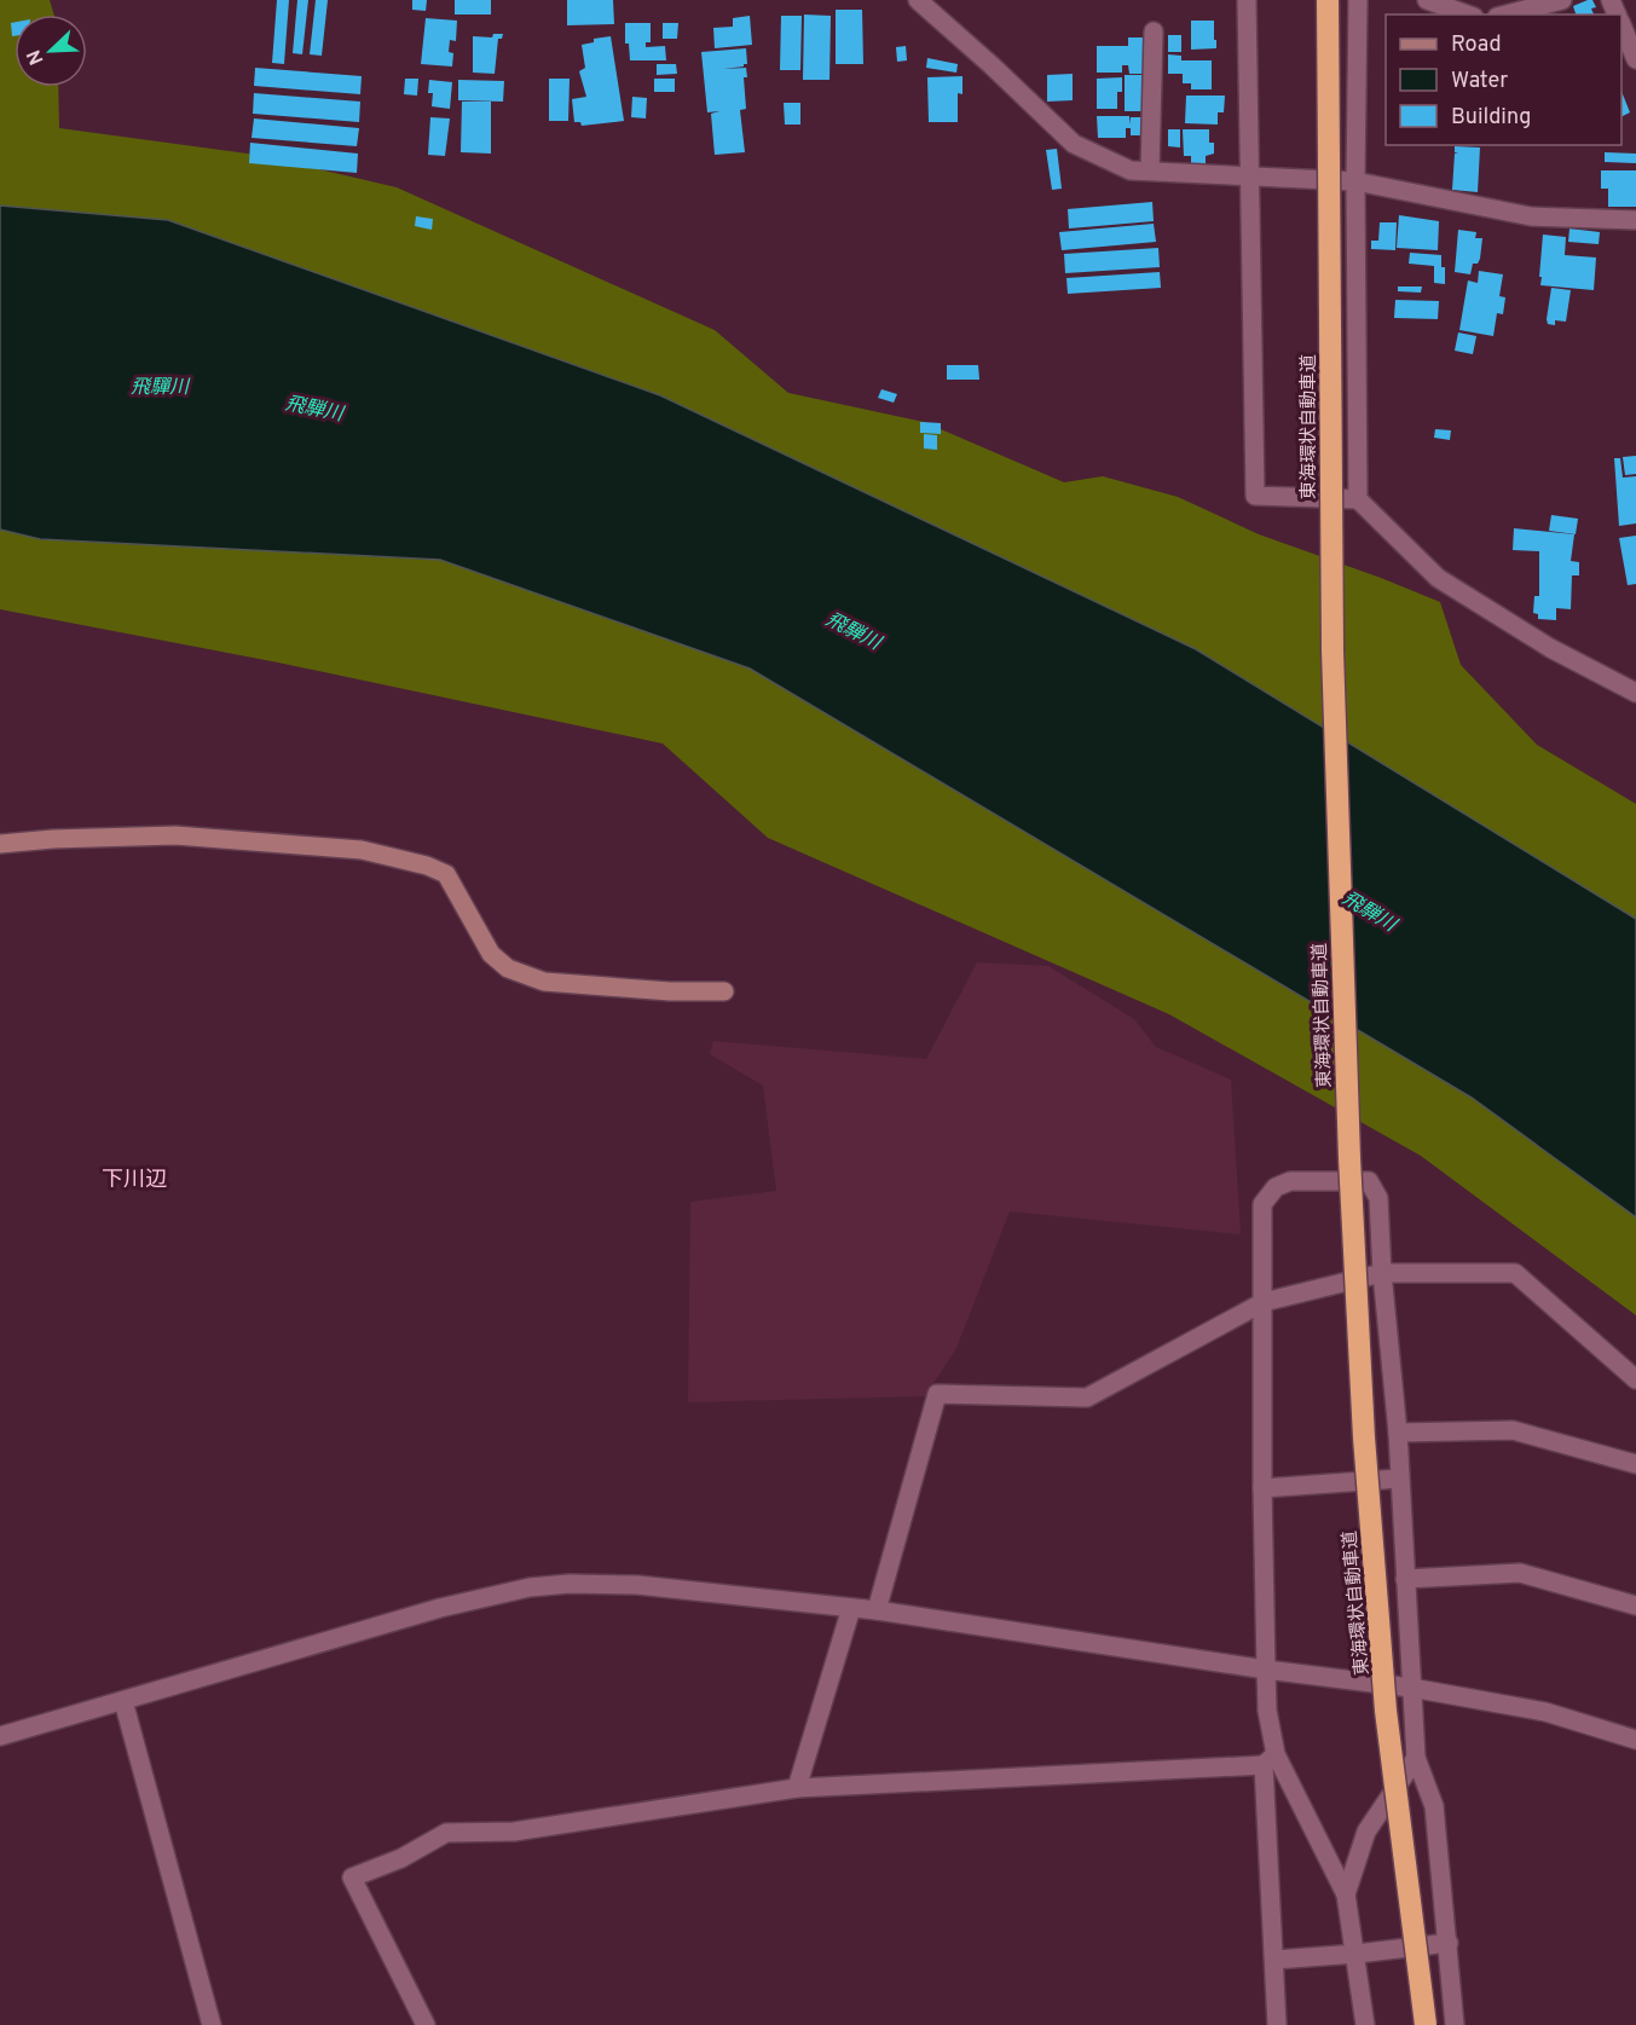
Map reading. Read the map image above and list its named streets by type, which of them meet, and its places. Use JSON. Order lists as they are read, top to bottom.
{
  "streets": {
    "highway": ["東海環状自動車道"]
  },
  "districts": ["下川辺"],
  "water": ["飛驒川", "飛騨川"],
  "legend": ["Road", "Water", "Building"],
  "north": "bottom left"
}
